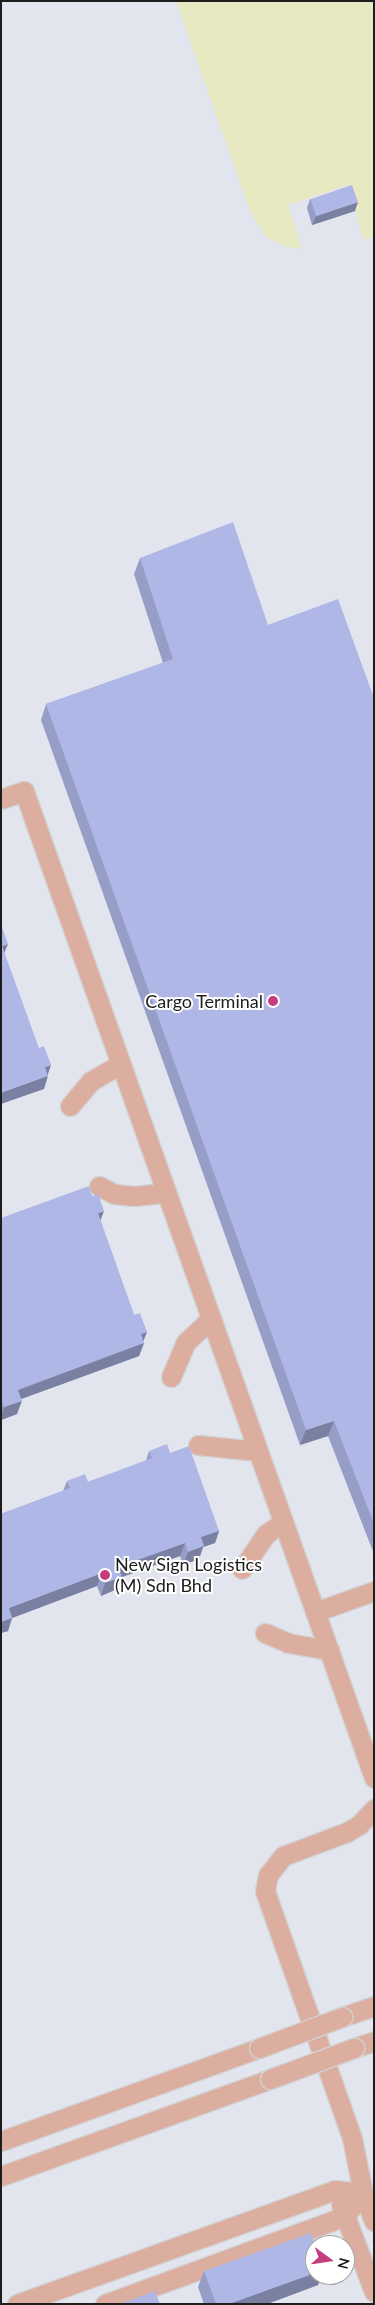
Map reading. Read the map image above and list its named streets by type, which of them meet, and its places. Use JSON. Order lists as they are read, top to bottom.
{
  "places": ["Cargo Terminal", "New Sign Logistics (M) Sdn Bhd"],
  "north": "right"
}
